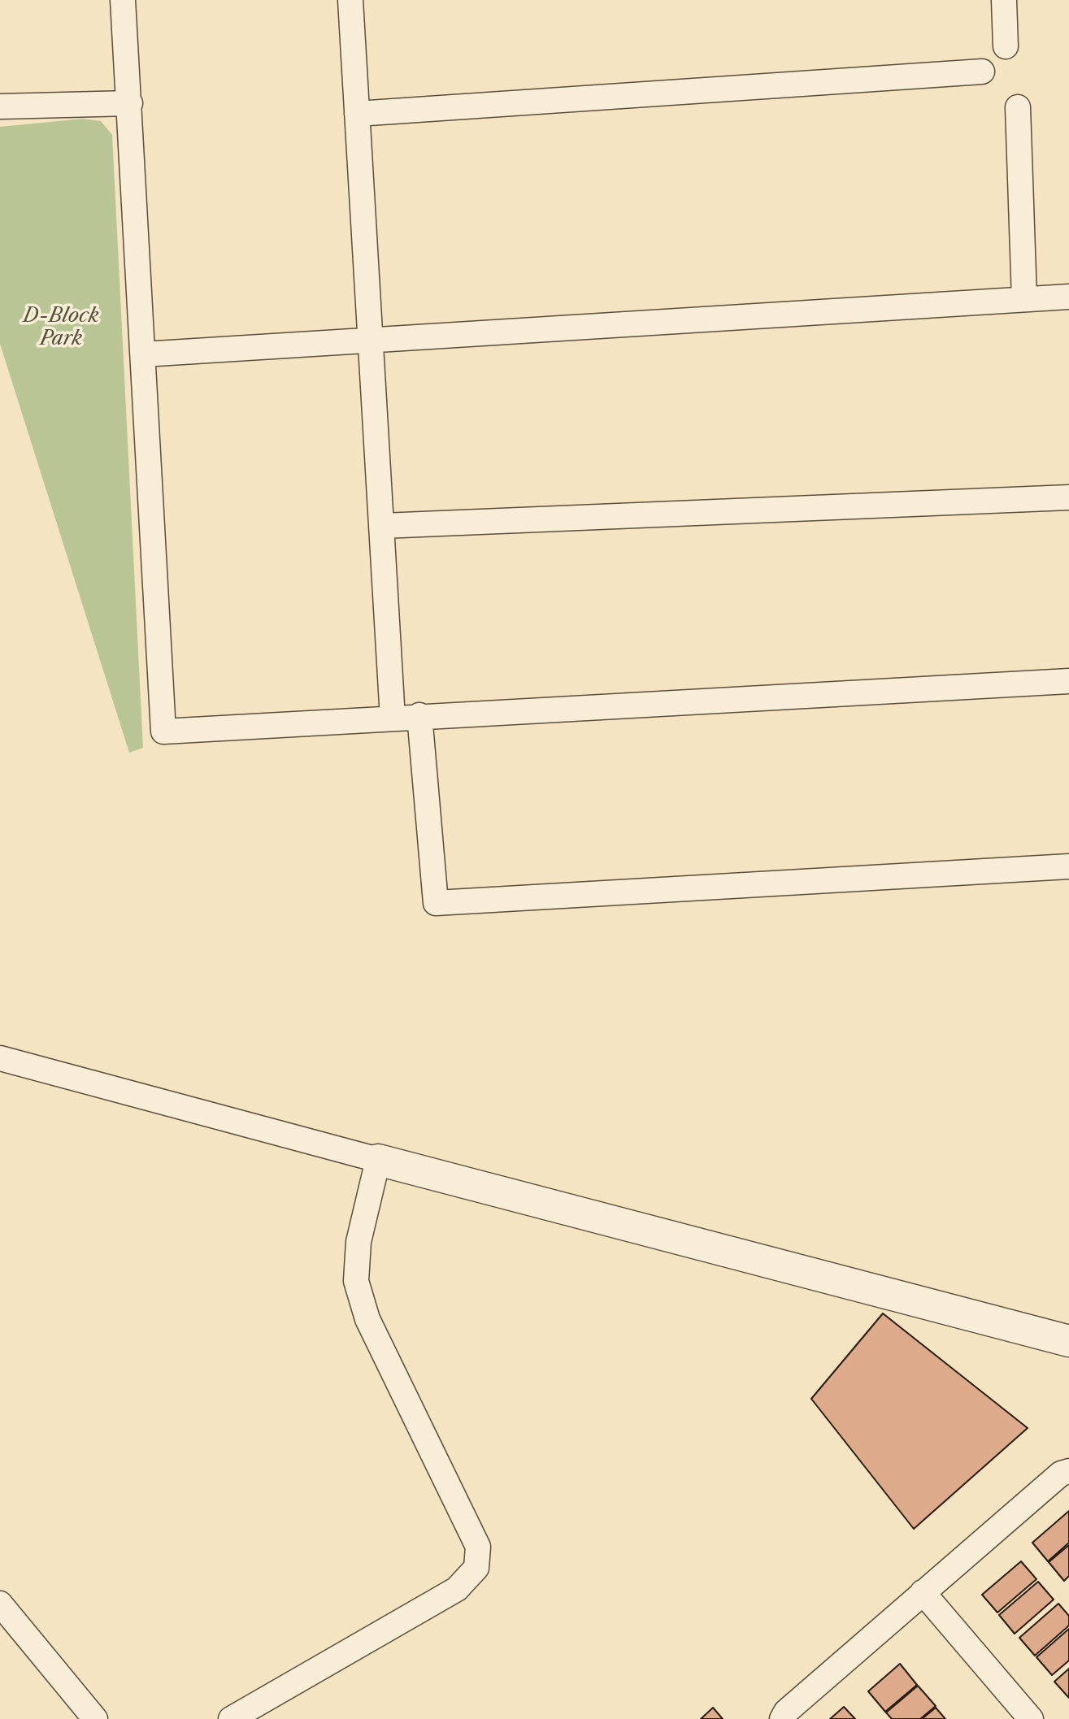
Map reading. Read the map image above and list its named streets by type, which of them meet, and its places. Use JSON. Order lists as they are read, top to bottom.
{
  "parks": ["D-Block Park"]
}
